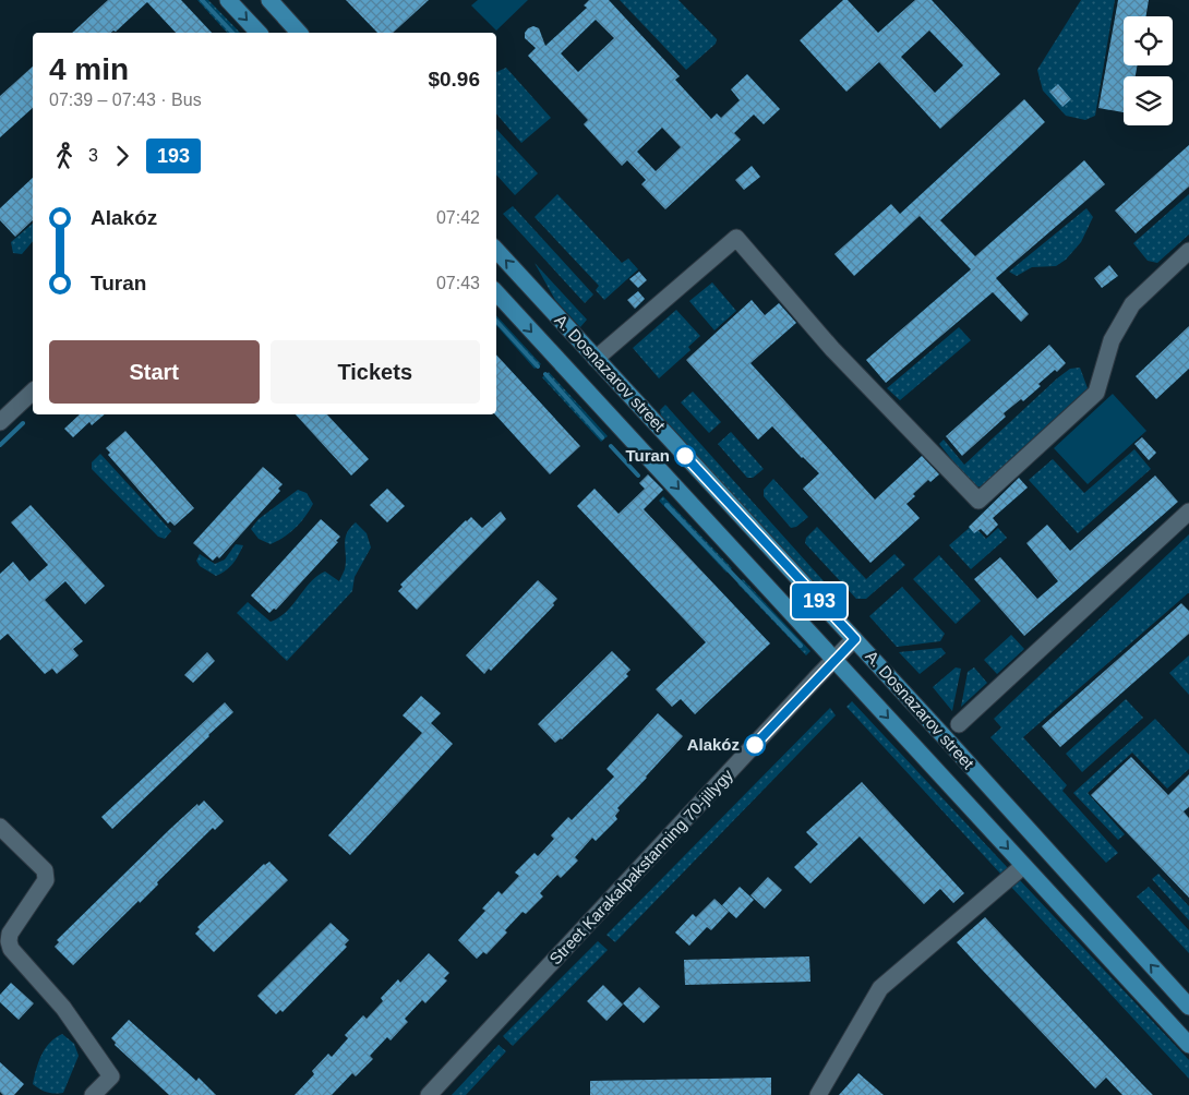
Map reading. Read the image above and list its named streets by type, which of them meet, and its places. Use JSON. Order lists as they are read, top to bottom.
{
  "streets": {
    "main road": ["A. Dosnazarov street"],
    "street": ["Street Karakalpakstanning 70-jillygy"]
  },
  "crossings": [
    ["A. Dosnazarov street", "Street Karakalpakstanning 70-jillygy"]
  ],
  "places": ["Turan", "Alakóz"],
  "lines": ["bus line 193"],
  "page": {
    "on_map": "193",
    "heading": ["4 min", "07:39 – 07:43 · Bus", "$0.96"],
    "legs": ["3", "193"],
    "list": [
      {
        "name": "Alakóz",
        "value": "07:42"
      },
      {
        "name": "Turan",
        "value": "07:43"
      }
    ],
    "buttons": ["Start", "Tickets"]
  }
}
